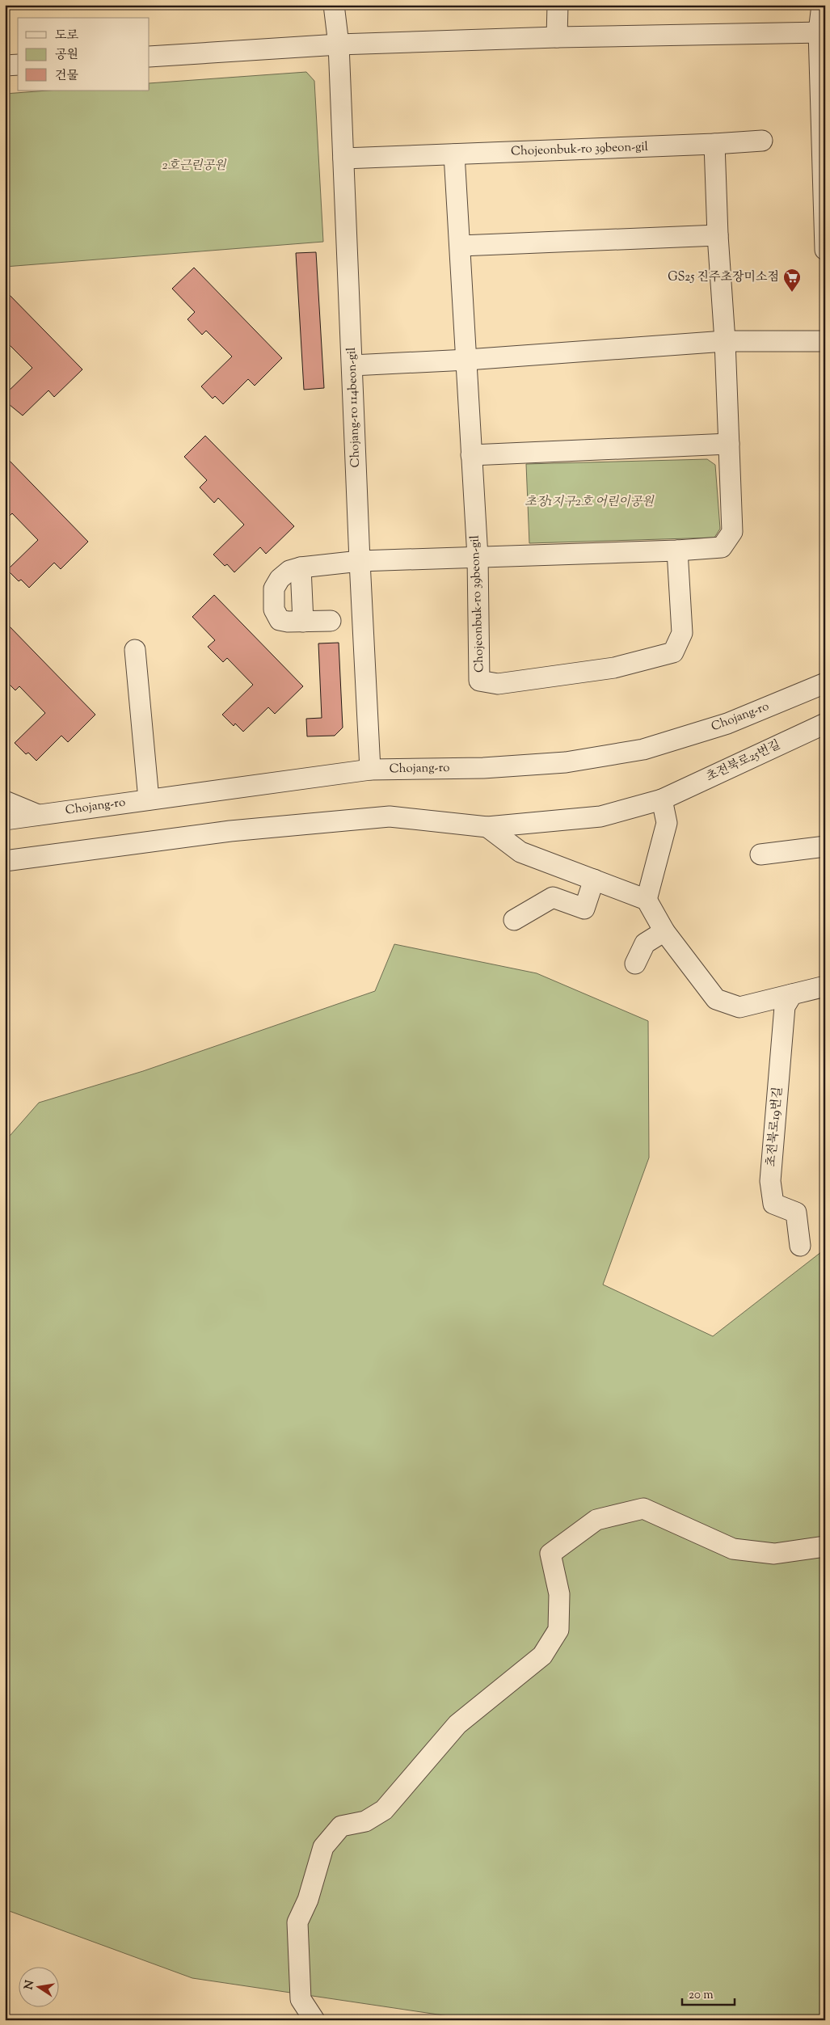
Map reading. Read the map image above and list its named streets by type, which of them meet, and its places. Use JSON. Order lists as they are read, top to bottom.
{
  "streets": {
    "street": [
      "Chojeonbuk-ro 39beon-gil",
      "Chojang-ro 114beon-gil",
      "Chojang-ro",
      "초전북로25번길",
      "초전북로19번길"
    ]
  },
  "crossings": [
    ["Chojang-ro 114beon-gil", "Chojang-ro"]
  ],
  "parks": ["2호근린공원", "초장1지구2호 어린이공원"],
  "places": {
    "supermarket": ["GS25 진주초장미소점"]
  },
  "legend": ["도로", "공원", "건물"],
  "scale_bar": "20 m",
  "north": "left"
}
